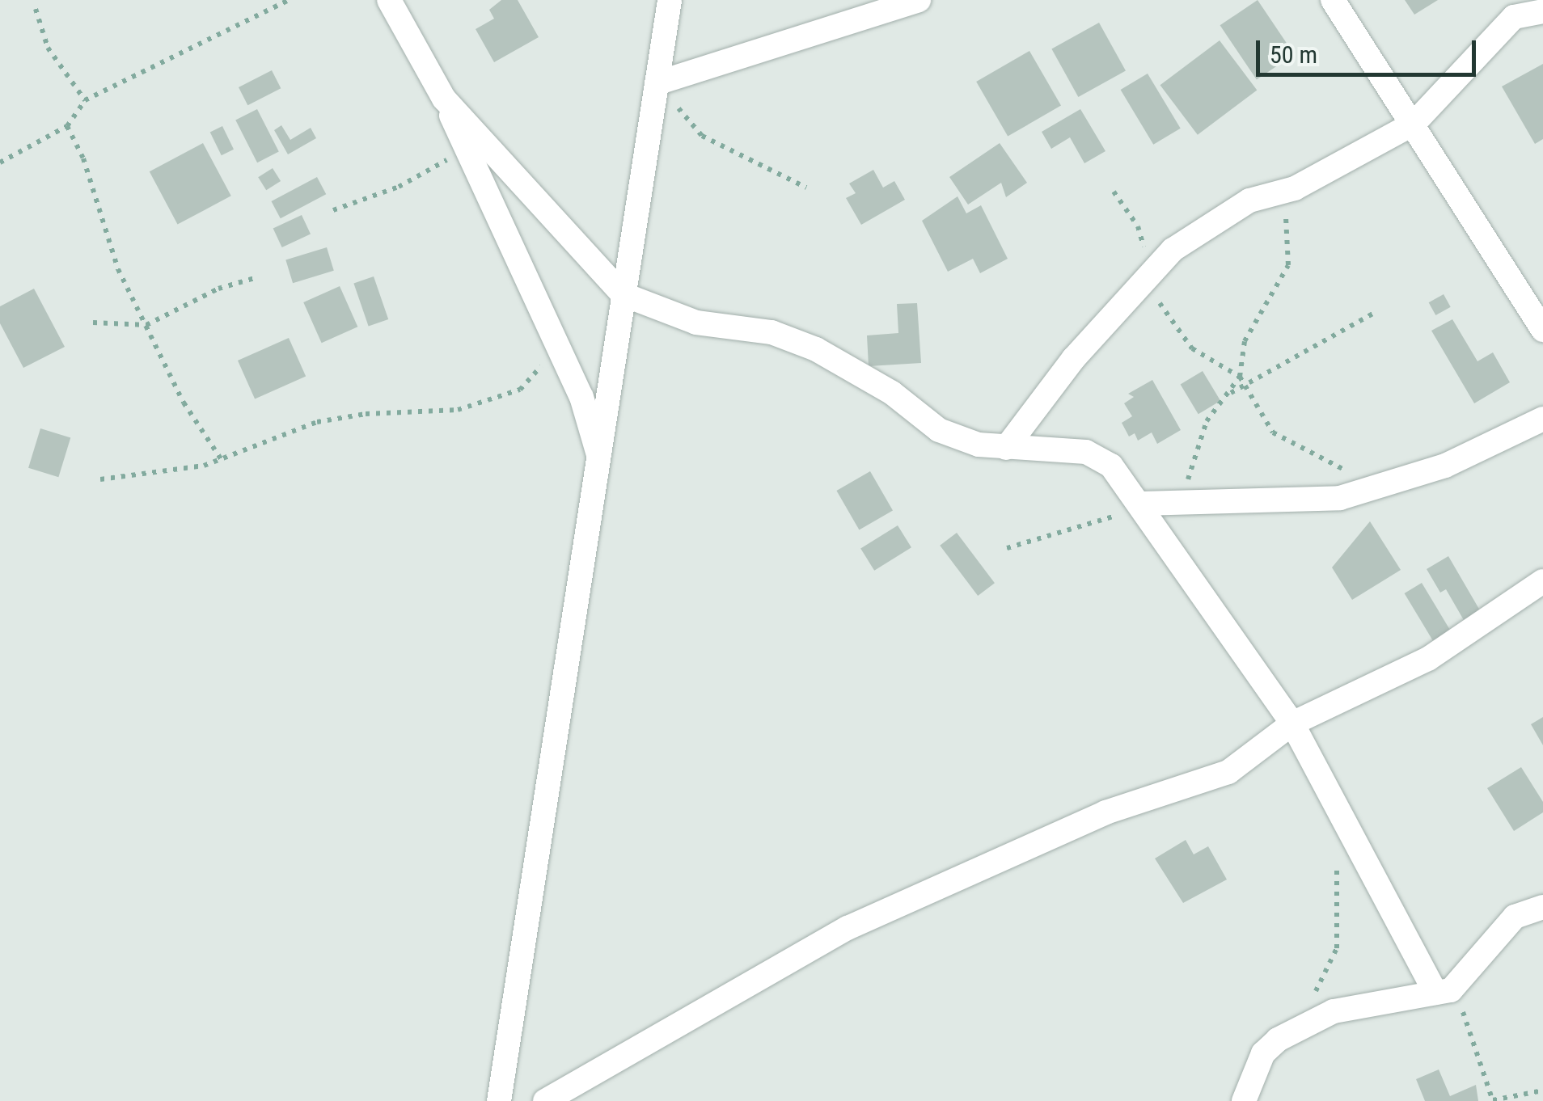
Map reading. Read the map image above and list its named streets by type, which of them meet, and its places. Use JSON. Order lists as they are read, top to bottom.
{
  "scale_bar": "50 m"
}
